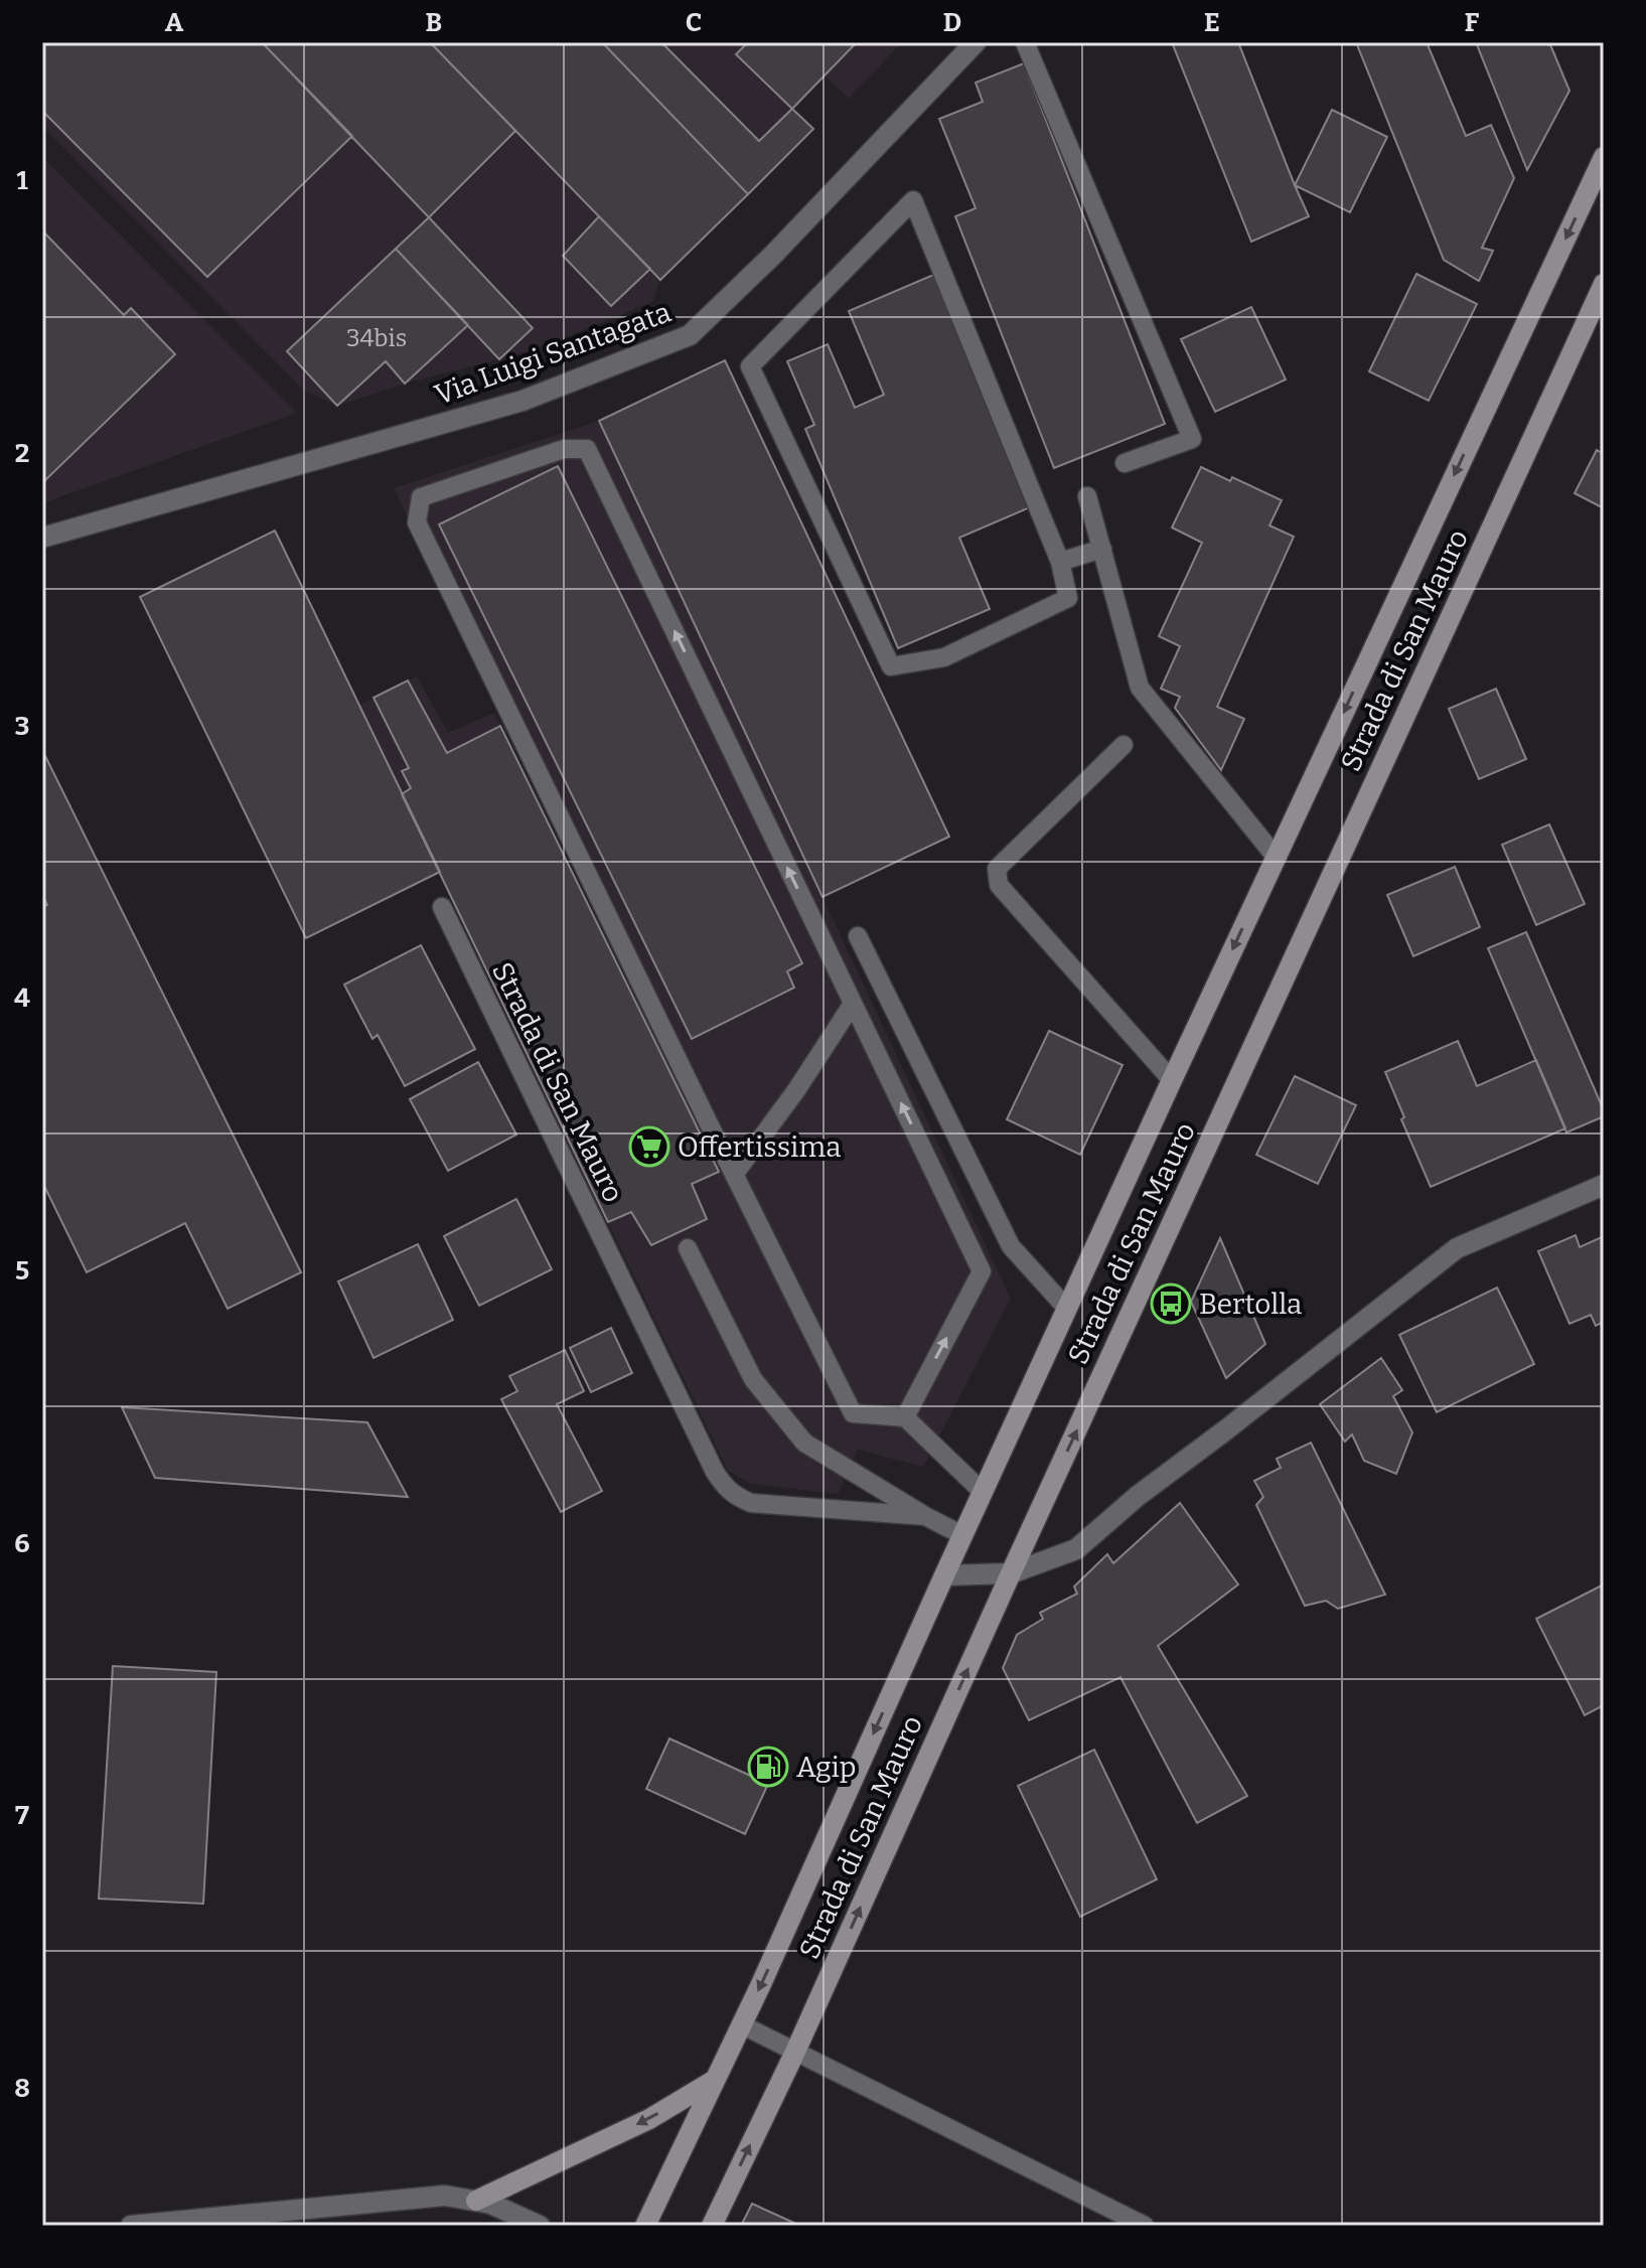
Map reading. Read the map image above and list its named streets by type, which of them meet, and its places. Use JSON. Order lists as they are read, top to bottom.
{
  "streets": {
    "main road": ["Strada di San Mauro"],
    "street": ["Via Luigi Santagata"]
  },
  "places": {
    "supermarket": ["Offertissima"],
    "bus stop": ["Bertolla"],
    "fuel station": ["Agip"]
  },
  "house_numbers": ["34bis"],
  "grid": {
    "columns": [
      "A",
      "B",
      "C",
      "D",
      "E",
      "F"
    ],
    "rows": [
      "1",
      "2",
      "3",
      "4",
      "5",
      "6",
      "7",
      "8"
    ]
  }
}
